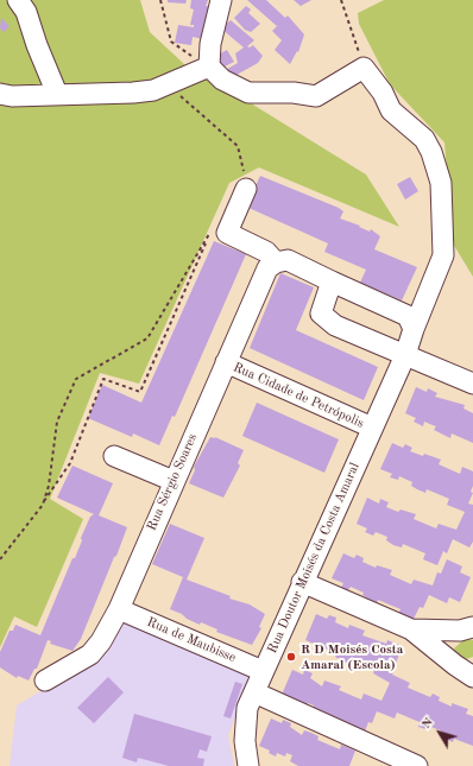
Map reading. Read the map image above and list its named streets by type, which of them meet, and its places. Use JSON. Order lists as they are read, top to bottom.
{
  "streets": {
    "street": [
      "Rua Cidade de Petrópolis",
      "Rua Sérgio Soares",
      "Rua Doutor Moisés da Costa Amaral",
      "Rua de Maubisse"
    ]
  },
  "crossings": [
    ["Rua Cidade de Petrópolis", "Rua Sérgio Soares"],
    ["Rua Cidade de Petrópolis", "Rua Doutor Moisés da Costa Amaral"],
    ["Rua Sérgio Soares", "Rua de Maubisse"],
    ["Rua Doutor Moisés da Costa Amaral", "Rua de Maubisse"]
  ],
  "places": ["R D Moisés Costa Amaral (Escola)"],
  "north": "top left"
}
